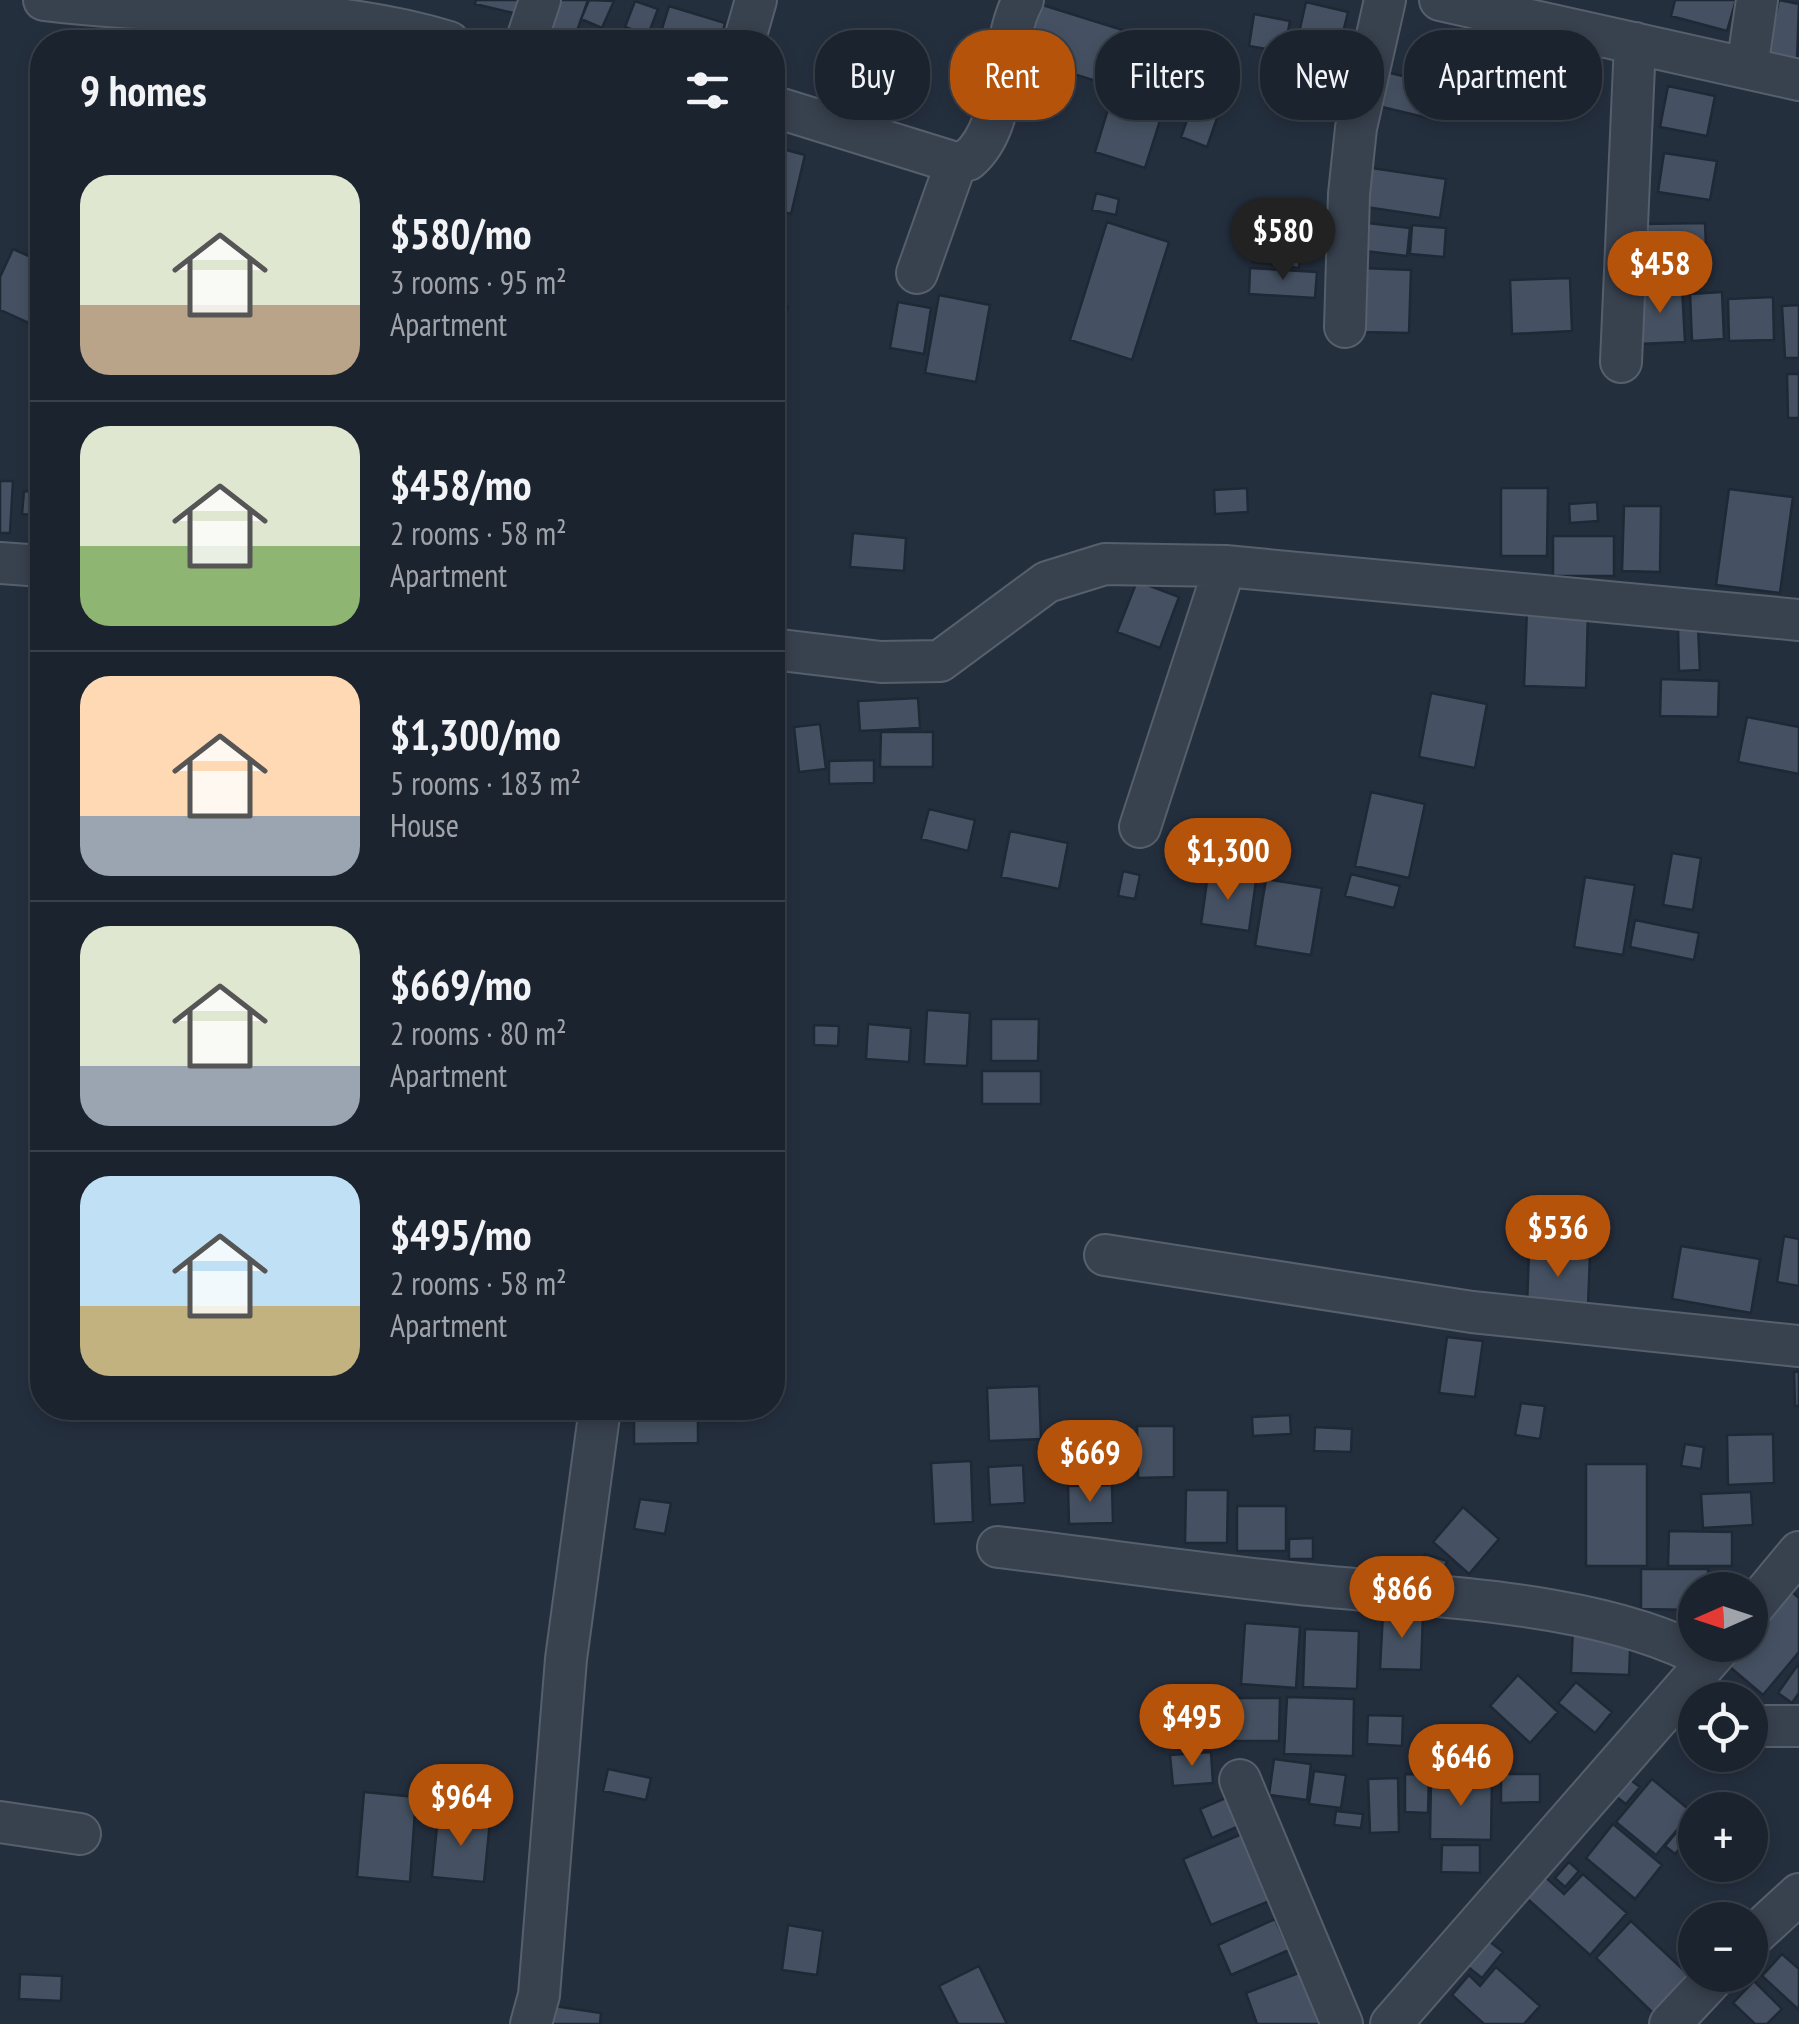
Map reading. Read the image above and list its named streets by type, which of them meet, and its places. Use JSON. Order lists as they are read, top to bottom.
{
  "north": "left",
  "page": {
    "chip": [
      "Buy",
      "Rent",
      "Filters",
      "New",
      "Apartment"
    ],
    "heading": "9 homes",
    "list": [
      {
        "name": "$580/mo",
        "note": "3 rooms · 95 m² · Apartment"
      },
      {
        "name": "$458/mo",
        "note": "2 rooms · 58 m² · Apartment"
      },
      {
        "name": "$1,300/mo",
        "note": "5 rooms · 183 m² · House"
      },
      {
        "name": "$669/mo",
        "note": "2 rooms · 80 m² · Apartment"
      },
      {
        "name": "$495/mo",
        "note": "2 rooms · 58 m² · Apartment"
      }
    ],
    "price": [
      "$580",
      "$458",
      "$1,300",
      "$536",
      "$669",
      "$866",
      "$495",
      "$646",
      "$964"
    ],
    "map_buttons": ["+", "−"]
  }
}
